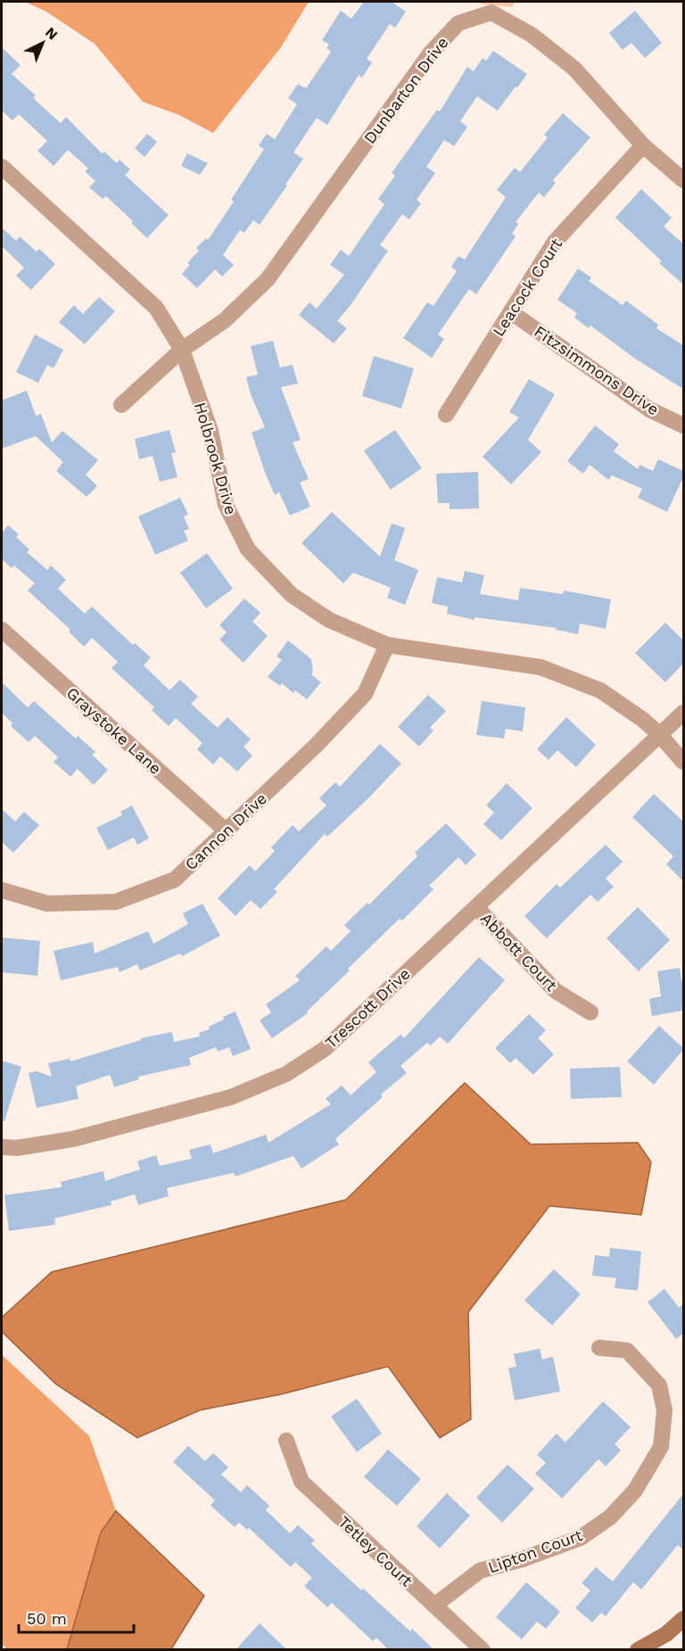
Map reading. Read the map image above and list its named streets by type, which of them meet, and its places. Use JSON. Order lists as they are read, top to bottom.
{
  "streets": {
    "street": [
      "Dunbarton Drive",
      "Leacock Court",
      "Fitzsimmons Drive",
      "Holbrook Drive",
      "Graystoke Lane",
      "Cannon Drive",
      "Abbott Court",
      "Trescott Drive",
      "Tetley Court",
      "Lipton Court"
    ]
  },
  "crossings": [
    ["Dunbarton Drive", "Leacock Court"],
    ["Dunbarton Drive", "Holbrook Drive"],
    ["Leacock Court", "Fitzsimmons Drive"],
    ["Holbrook Drive", "Cannon Drive"],
    ["Holbrook Drive", "Trescott Drive"],
    ["Graystoke Lane", "Cannon Drive"],
    ["Abbott Court", "Trescott Drive"],
    ["Tetley Court", "Lipton Court"]
  ],
  "scale_bar": "50 m",
  "north": "top right"
}
